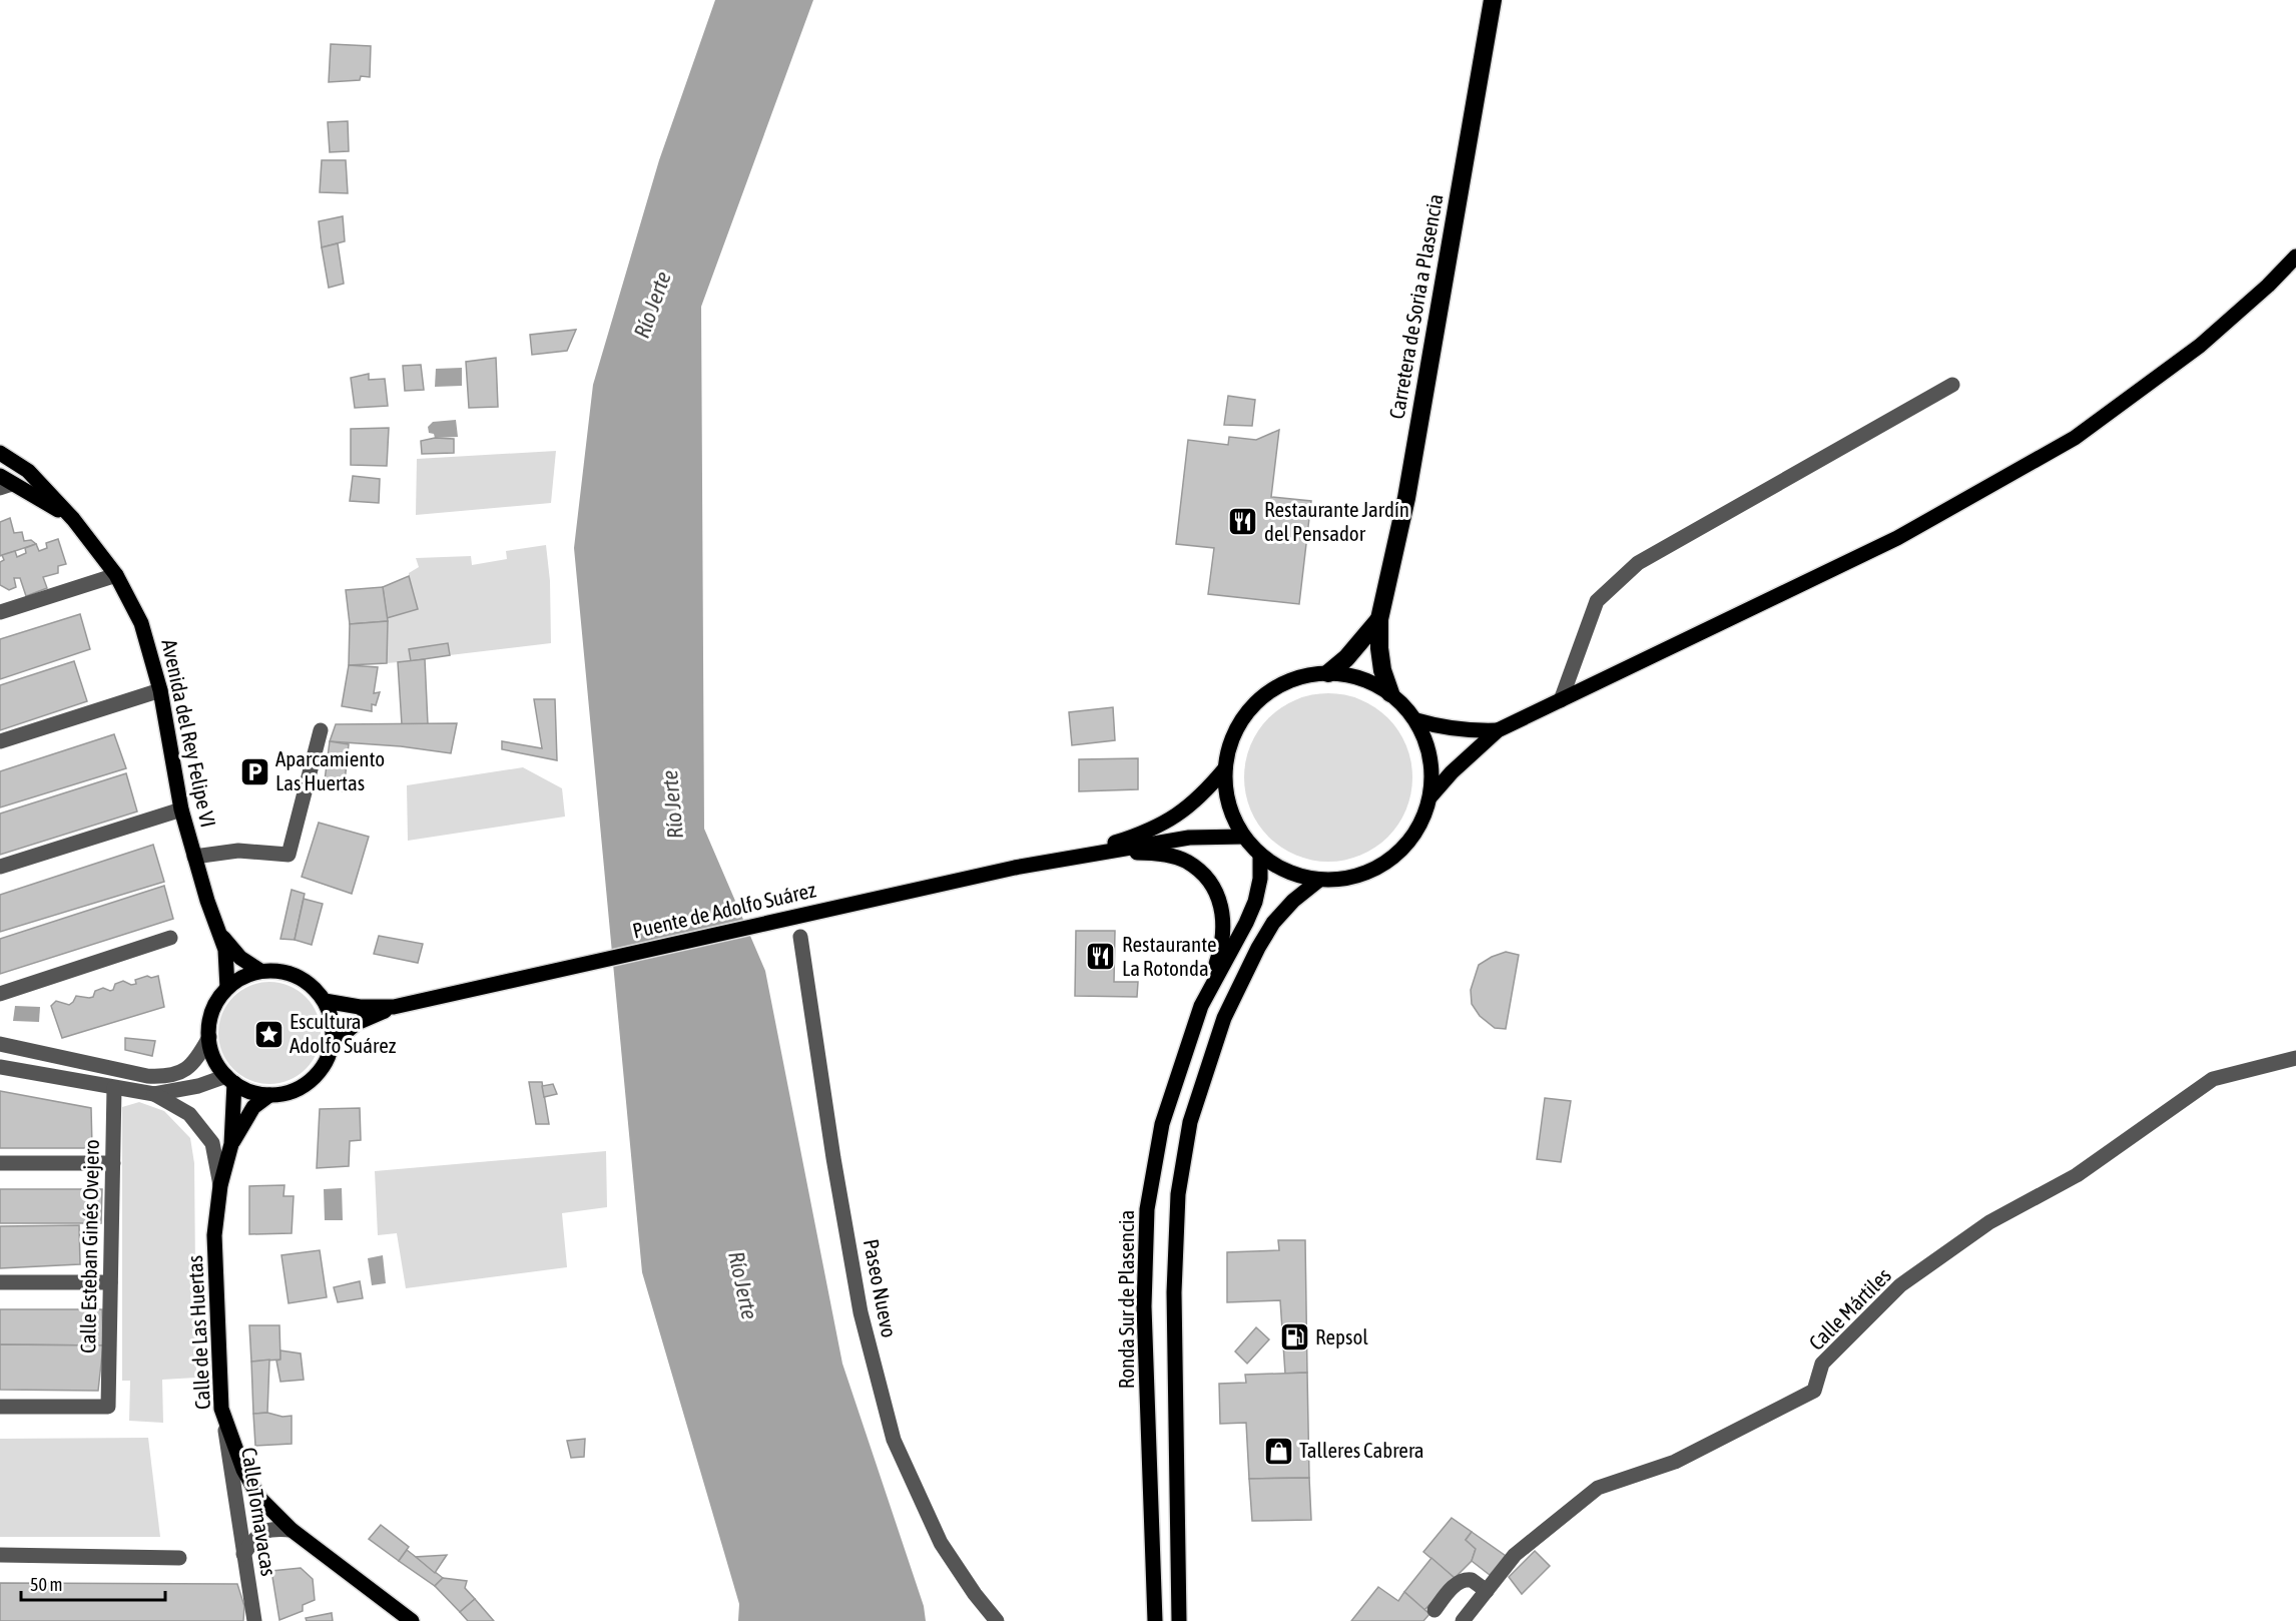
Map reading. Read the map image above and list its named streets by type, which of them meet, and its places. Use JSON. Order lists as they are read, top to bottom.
{
  "streets": {
    "highway": ["Carretera de Soria a Plasencia"],
    "main road": [
      "Avenida del Rey Felipe VI",
      "Puente de Adolfo Suárez",
      "Ronda Sur de Plasencia",
      "Calle de Las Huertas"
    ],
    "street": [
      "Calle Esteban Ginés Ovejero",
      "Paseo Nuevo",
      "Calle Mártiles",
      "Calle Tornavacas"
    ]
  },
  "crossings": [
    ["Calle de Las Huertas", "Calle Tornavacas"]
  ],
  "water": ["Río Jerte"],
  "places": {
    "restaurant": ["Restaurante Jardín del Pensador", "Restaurante La Rotonda"],
    "parking": ["Aparcamiento Las Huertas"],
    "place": ["Escultura Adolfo Suárez"],
    "fuel station": ["Repsol"],
    "shop": ["Talleres Cabrera"]
  },
  "scale_bar": "50 m"
}
